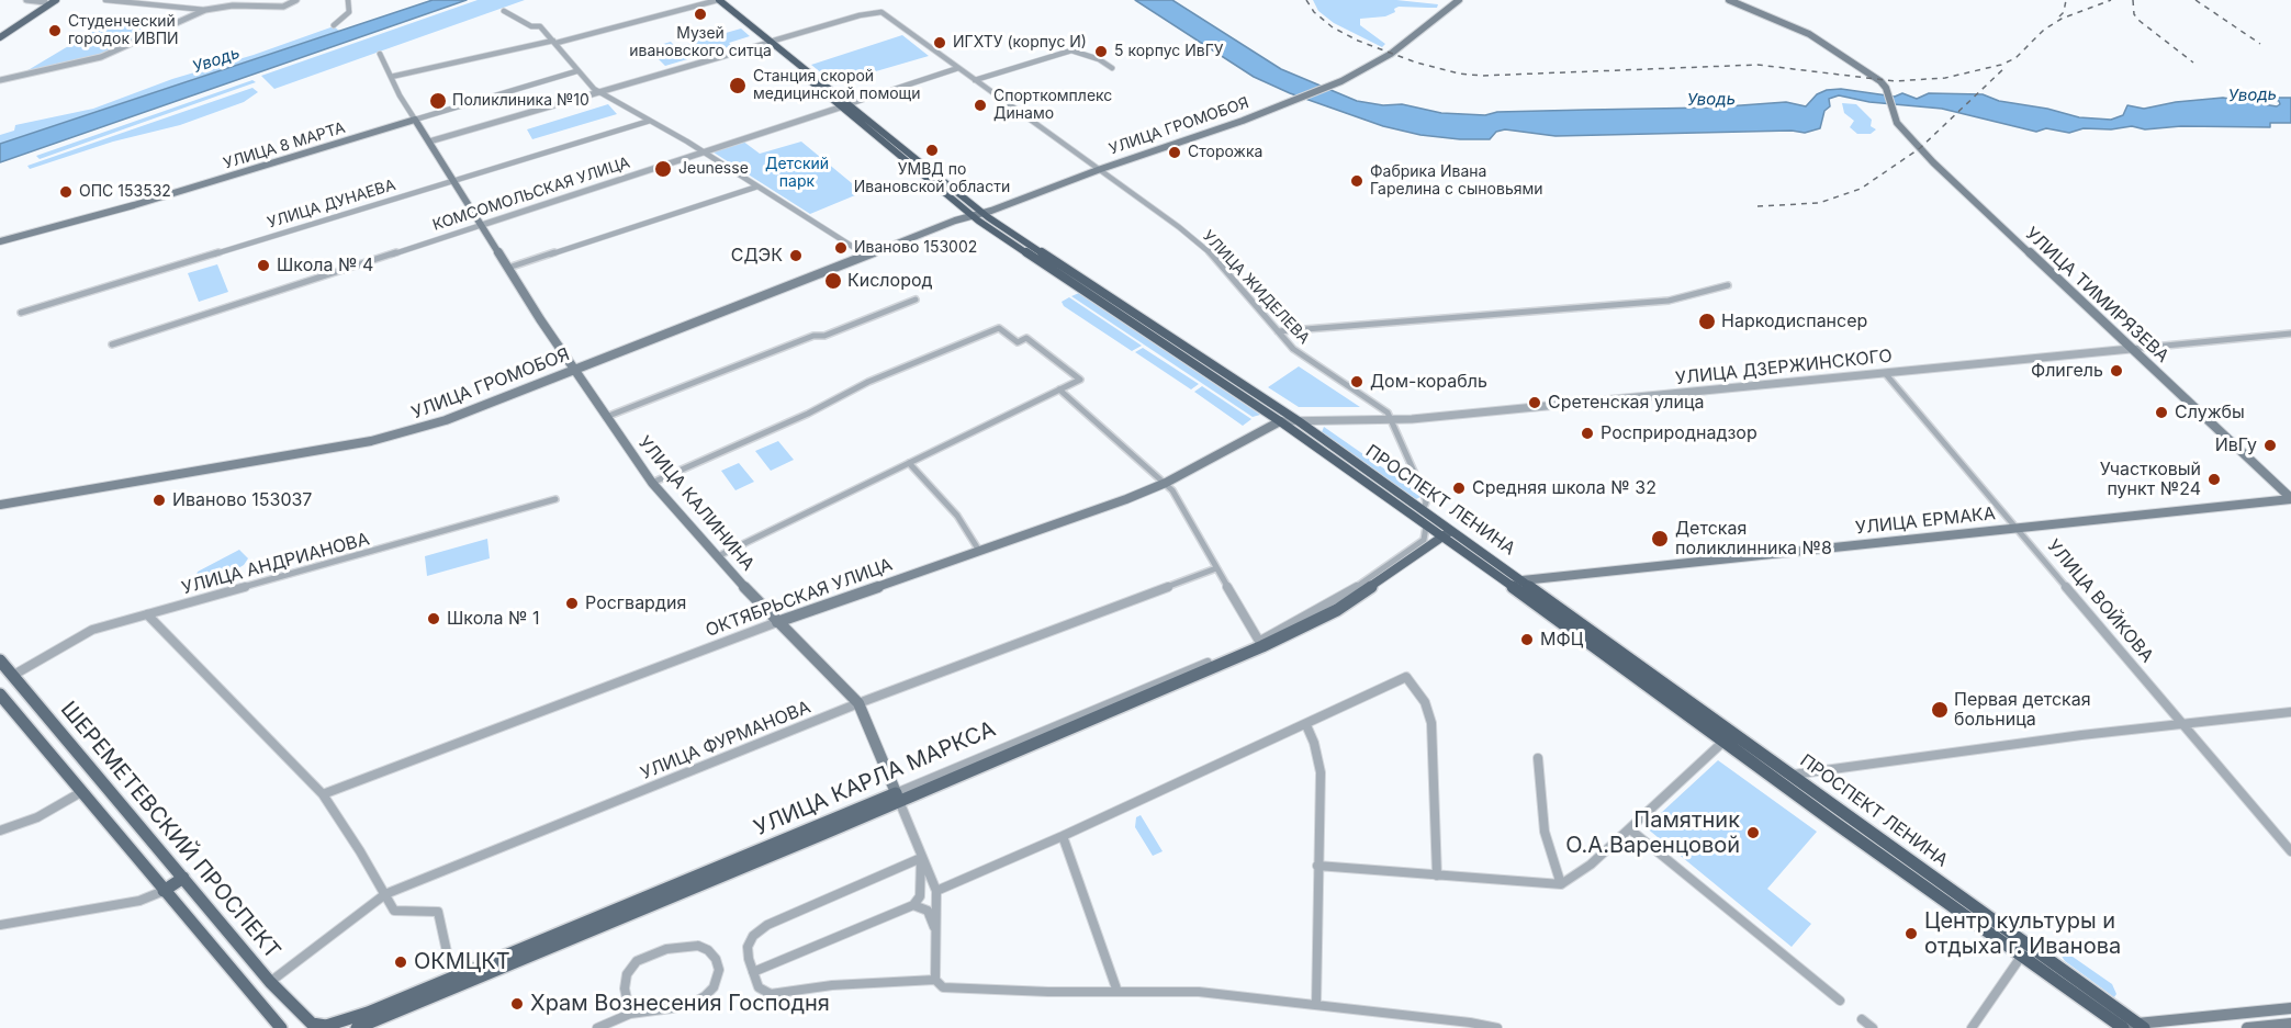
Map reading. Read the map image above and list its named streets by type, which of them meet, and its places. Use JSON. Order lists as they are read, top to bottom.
{
  "streets": {
    "highway": ["ПРОСПЕКТ ЛЕНИНА"],
    "main road": [
      "УЛИЦА ГРОМОБОЯ",
      "УЛИЦА 8 МАРТА",
      "УЛИЦА ТИМИРЯЗЕВА",
      "УЛИЦА КАЛИНИНА",
      "УЛИЦА ЕРМАКА",
      "ОКТЯБРЬСКАЯ УЛИЦА",
      "УЛИЦА КАРЛА МАРКСА",
      "ШЕРЕМЕТЕВСКИЙ ПРОСПЕКТ"
    ],
    "street": [
      "КОМСОМОЛЬСКАЯ УЛИЦА",
      "УЛИЦА ДУНАЕВА",
      "УЛИЦА ЖИДЕЛЕВА",
      "УЛИЦА ДЗЕРЖИНСКОГО",
      "УЛИЦА АНДРИАНОВА",
      "УЛИЦА ВОЙКОВА",
      "УЛИЦА ФУРМАНОВА"
    ]
  },
  "crossings": [
    ["УЛИЦА ГРОМОБОЯ", "УЛИЦА ЖИДЕЛЕВА"],
    ["УЛИЦА ГРОМОБОЯ", "ПРОСПЕКТ ЛЕНИНА"],
    ["УЛИЦА ГРОМОБОЯ", "УЛИЦА КАЛИНИНА"],
    ["УЛИЦА 8 МАРТА", "УЛИЦА КАЛИНИНА"],
    ["КОМСОМОЛЬСКАЯ УЛИЦА", "УЛИЦА ЖИДЕЛЕВА"],
    ["КОМСОМОЛЬСКАЯ УЛИЦА", "ПРОСПЕКТ ЛЕНИНА"],
    ["КОМСОМОЛЬСКАЯ УЛИЦА", "УЛИЦА КАЛИНИНА"],
    ["УЛИЦА ДУНАЕВА", "УЛИЦА КАЛИНИНА"],
    ["УЛИЦА ЖИДЕЛЕВА", "УЛИЦА ДЗЕРЖИНСКОГО"],
    ["УЛИЦА ЖИДЕЛЕВА", "ПРОСПЕКТ ЛЕНИНА"],
    ["УЛИЦА ТИМИРЯЗЕВА", "УЛИЦА ДЗЕРЖИНСКОГО"],
    ["УЛИЦА ТИМИРЯЗЕВА", "УЛИЦА ЕРМАКА"],
    ["УЛИЦА ДЗЕРЖИНСКОГО", "ПРОСПЕКТ ЛЕНИНА"],
    ["УЛИЦА ДЗЕРЖИНСКОГО", "ОКТЯБРЬСКАЯ УЛИЦА"],
    ["УЛИЦА ДЗЕРЖИНСКОГО", "УЛИЦА ВОЙКОВА"],
    ["ПРОСПЕКТ ЛЕНИНА", "УЛИЦА ЕРМАКА"],
    ["ПРОСПЕКТ ЛЕНИНА", "ОКТЯБРЬСКАЯ УЛИЦА"],
    ["ПРОСПЕКТ ЛЕНИНА", "УЛИЦА КАРЛА МАРКСА"],
    ["УЛИЦА КАЛИНИНА", "ОКТЯБРЬСКАЯ УЛИЦА"],
    ["УЛИЦА КАЛИНИНА", "УЛИЦА ФУРМАНОВА"],
    ["УЛИЦА КАЛИНИНА", "УЛИЦА КАРЛА МАРКСА"],
    ["УЛИЦА ЕРМАКА", "УЛИЦА ВОЙКОВА"],
    ["УЛИЦА АНДРИАНОВА", "ШЕРЕМЕТЕВСКИЙ ПРОСПЕКТ"],
    ["УЛИЦА ФУРМАНОВА", "ШЕРЕМЕТЕВСКИЙ ПРОСПЕКТ"],
    ["УЛИЦА КАРЛА МАРКСА", "ШЕРЕМЕТЕВСКИЙ ПРОСПЕКТ"]
  ],
  "water": ["Уводь"],
  "parks": ["Детский парк"],
  "places": [
    "Музей ивановского ситца",
    "Студенческий городок ИВПИ",
    "ИГХТУ (корпус И)",
    "5 корпус ИвГУ",
    "Станция скорой медицинской помощи",
    "Поликлиника №10",
    "Спорткомплекс Динамо",
    "УМВД по Ивановской области",
    "Сторожка",
    "Jeunesse",
    "Фабрика Ивана Гарелина с сыновьями",
    "ОПС 153532",
    "Иваново 153002",
    "СДЭК",
    "Школа № 4",
    "Кислород",
    "Наркодиспансер",
    "Флигель",
    "Дом-корабль",
    "Сретенская улица",
    "Службы",
    "Росприроднадзор",
    "ИвГу",
    "Участковый пункт №24",
    "Средняя школа № 32",
    "Иваново 153037",
    "Детская поликлинника №8",
    "Росгвардия",
    "Школа № 1",
    "МФЦ",
    "Первая детская больница",
    "Памятник О.А.Варенцовой",
    "Центр культуры и отдыха г. Иванова",
    "ОКМЦКТ",
    "Храм Вознесения Господня"
  ]
}
